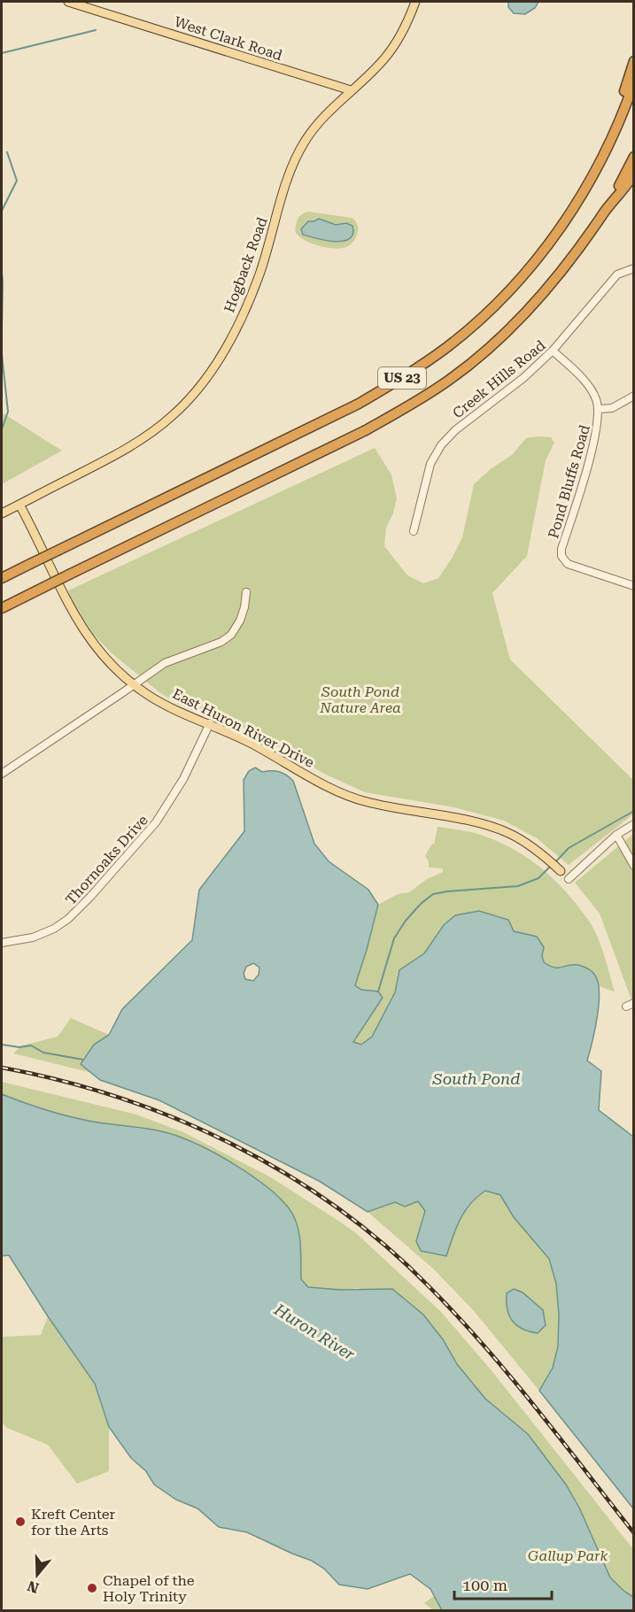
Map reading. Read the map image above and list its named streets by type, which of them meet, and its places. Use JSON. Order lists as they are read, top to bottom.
{
  "streets": {
    "highway": ["US 23"],
    "main road": ["West Clark Road", "Hogback Road", "East Huron River Drive"],
    "street": ["Creek Hills Road", "Pond Bluffs Road", "Thornoaks Drive"]
  },
  "crossings": [
    ["West Clark Road", "Hogback Road"],
    ["Hogback Road", "East Huron River Drive"],
    ["Creek Hills Road", "Pond Bluffs Road"],
    ["East Huron River Drive", "Thornoaks Drive"]
  ],
  "water": ["South Pond", "Huron River"],
  "parks": ["South Pond Nature Area", "Gallup Park"],
  "places": ["Kreft Center for the Arts", "Chapel of the Holy Trinity"],
  "scale_bar": "100 m",
  "north": "bottom"
}
